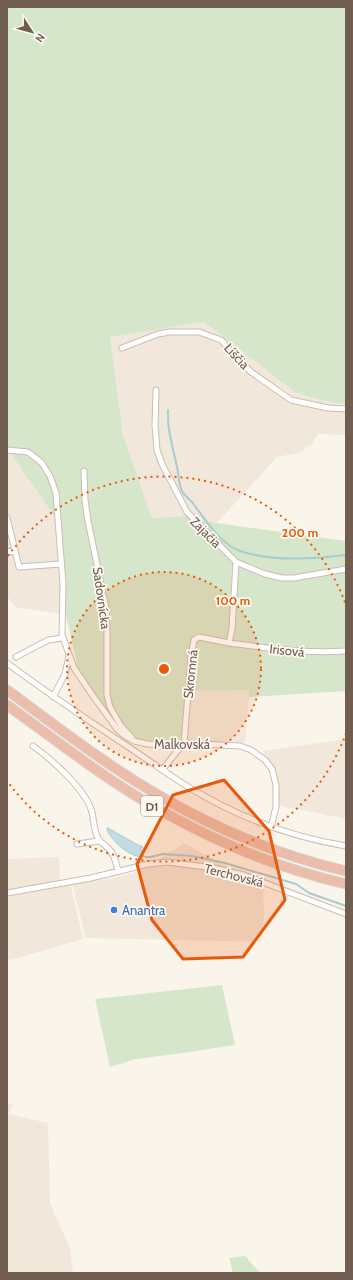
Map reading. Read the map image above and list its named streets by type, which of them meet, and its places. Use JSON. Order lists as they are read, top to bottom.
{
  "streets": {
    "highway": ["D1"],
    "street": [
      "Líščia",
      "Zajačia",
      "Sadovnícka",
      "Irisová",
      "Skromná",
      "Malkovská",
      "Terchovská"
    ]
  },
  "crossings": [
    ["Sadovnícka", "Malkovská"],
    ["Irisová", "Skromná"],
    ["Skromná", "Malkovská"]
  ],
  "places": ["Anantra"],
  "north": "bottom right",
  "rings": ["200 m", "100 m"]
}
